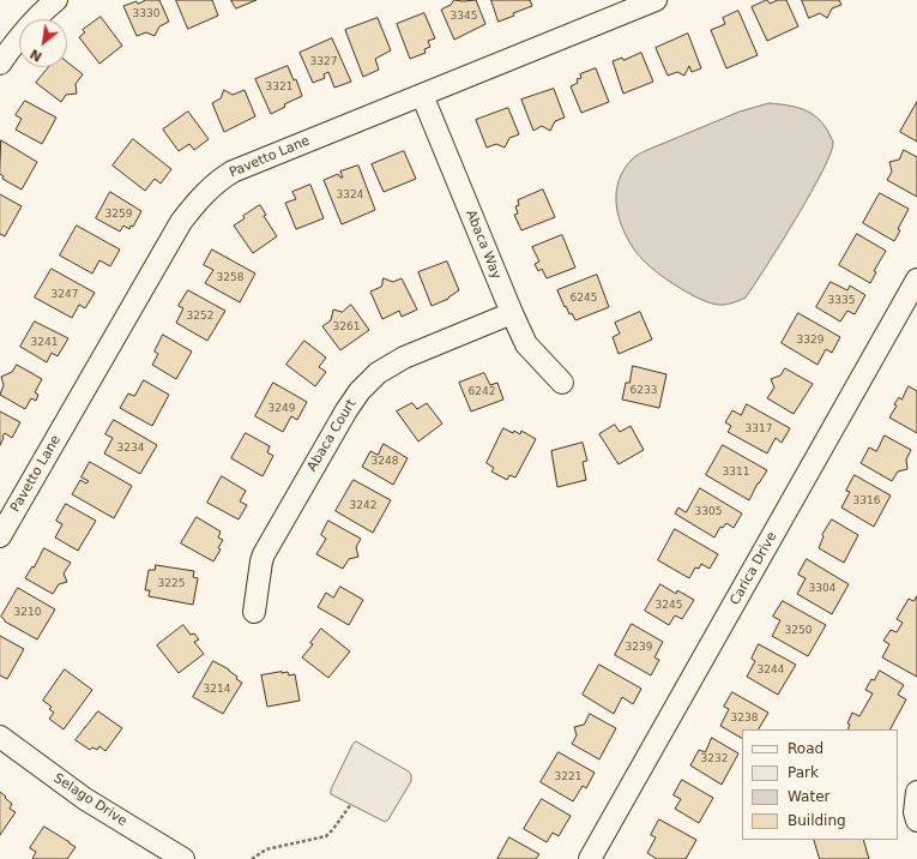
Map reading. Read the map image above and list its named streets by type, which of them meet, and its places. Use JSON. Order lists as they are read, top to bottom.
{
  "streets": {
    "street": [
      "Pavetto Lane",
      "Abaca Way",
      "Abaca Court",
      "Carica Drive",
      "Selago Drive"
    ]
  },
  "crossings": [
    ["Pavetto Lane", "Abaca Way"],
    ["Abaca Way", "Abaca Court"]
  ],
  "house_numbers": [
    "3330",
    "3345",
    "3327",
    "3321",
    "3324",
    "3259",
    "3258",
    "3247",
    "6245",
    "3335",
    "3252",
    "3261",
    "3329",
    "3241",
    "6233",
    "6242",
    "3249",
    "3317",
    "3234",
    "3248",
    "3311",
    "3316",
    "3242",
    "3305",
    "3225",
    "3304",
    "3245",
    "3210",
    "3250",
    "3239",
    "3244",
    "3214",
    "3238",
    "3232",
    "3221"
  ],
  "legend": [
    "Road",
    "Park",
    "Water",
    "Building"
  ],
  "north": "bottom left"
}
